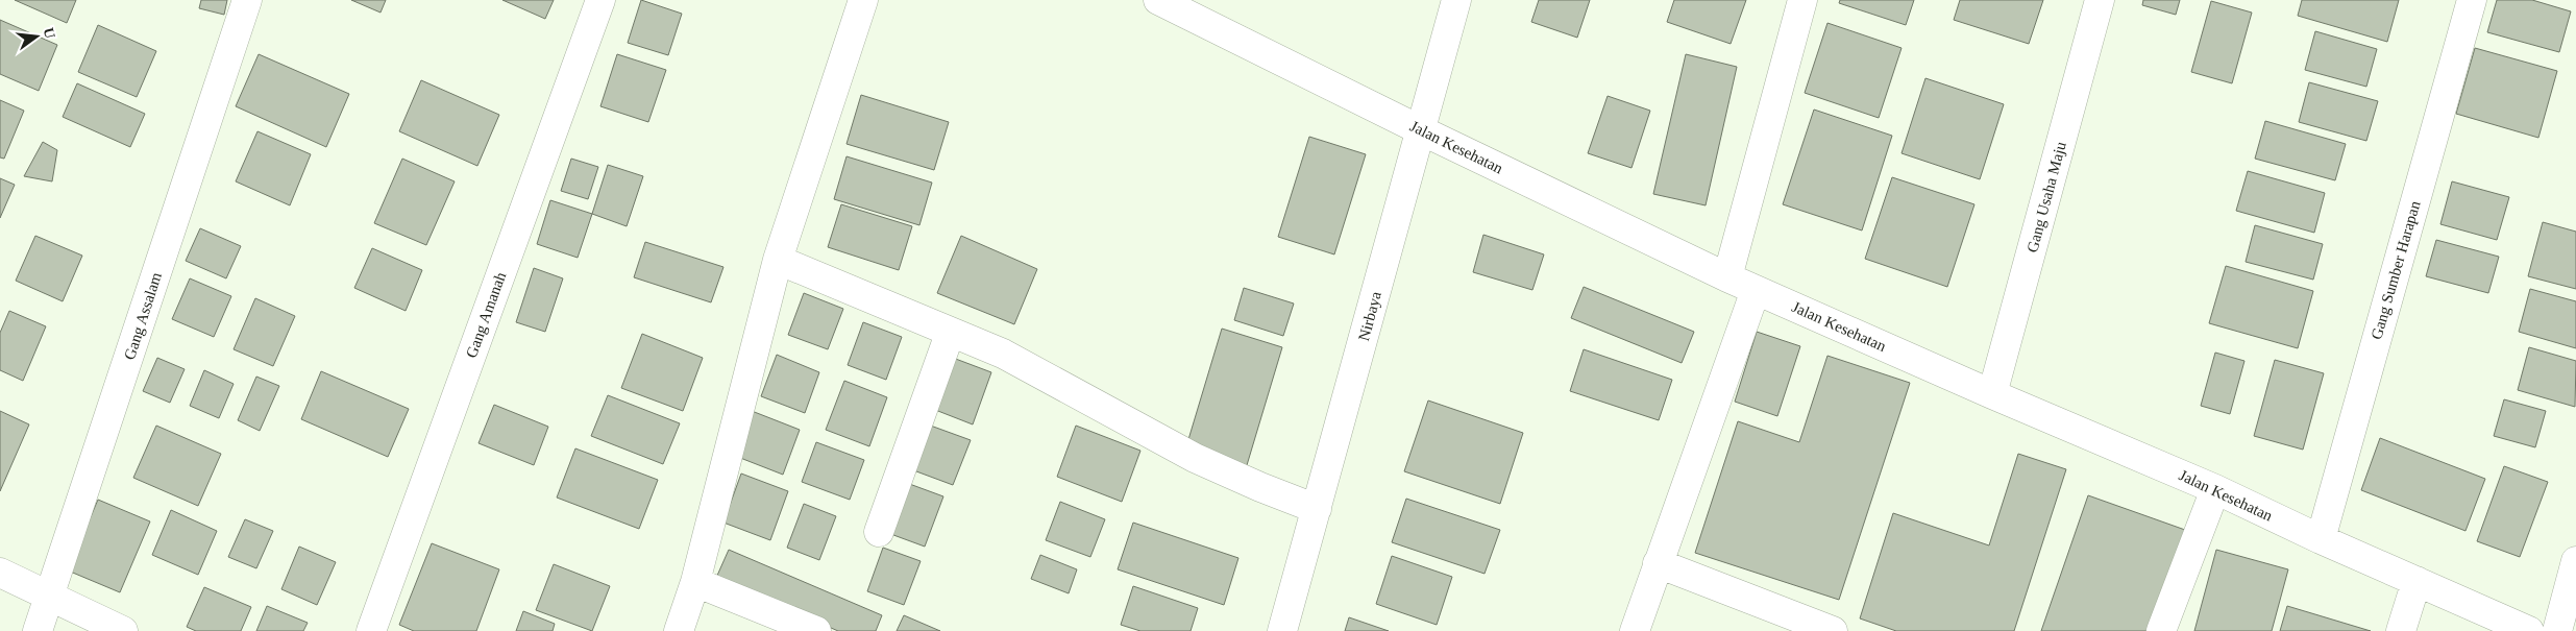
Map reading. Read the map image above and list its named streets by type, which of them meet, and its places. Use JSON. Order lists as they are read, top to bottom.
{
  "streets": {
    "street": [
      "Jalan Kesehatan",
      "Gang Usaha Maju",
      "Gang Sumber Harapan",
      "Gang Amanah",
      "Gang Assalam",
      "Nirbaya"
    ]
  },
  "crossings": [
    ["Jalan Kesehatan", "Gang Usaha Maju"],
    ["Jalan Kesehatan", "Gang Sumber Harapan"],
    ["Jalan Kesehatan", "Nirbaya"]
  ],
  "north": "right"
}
